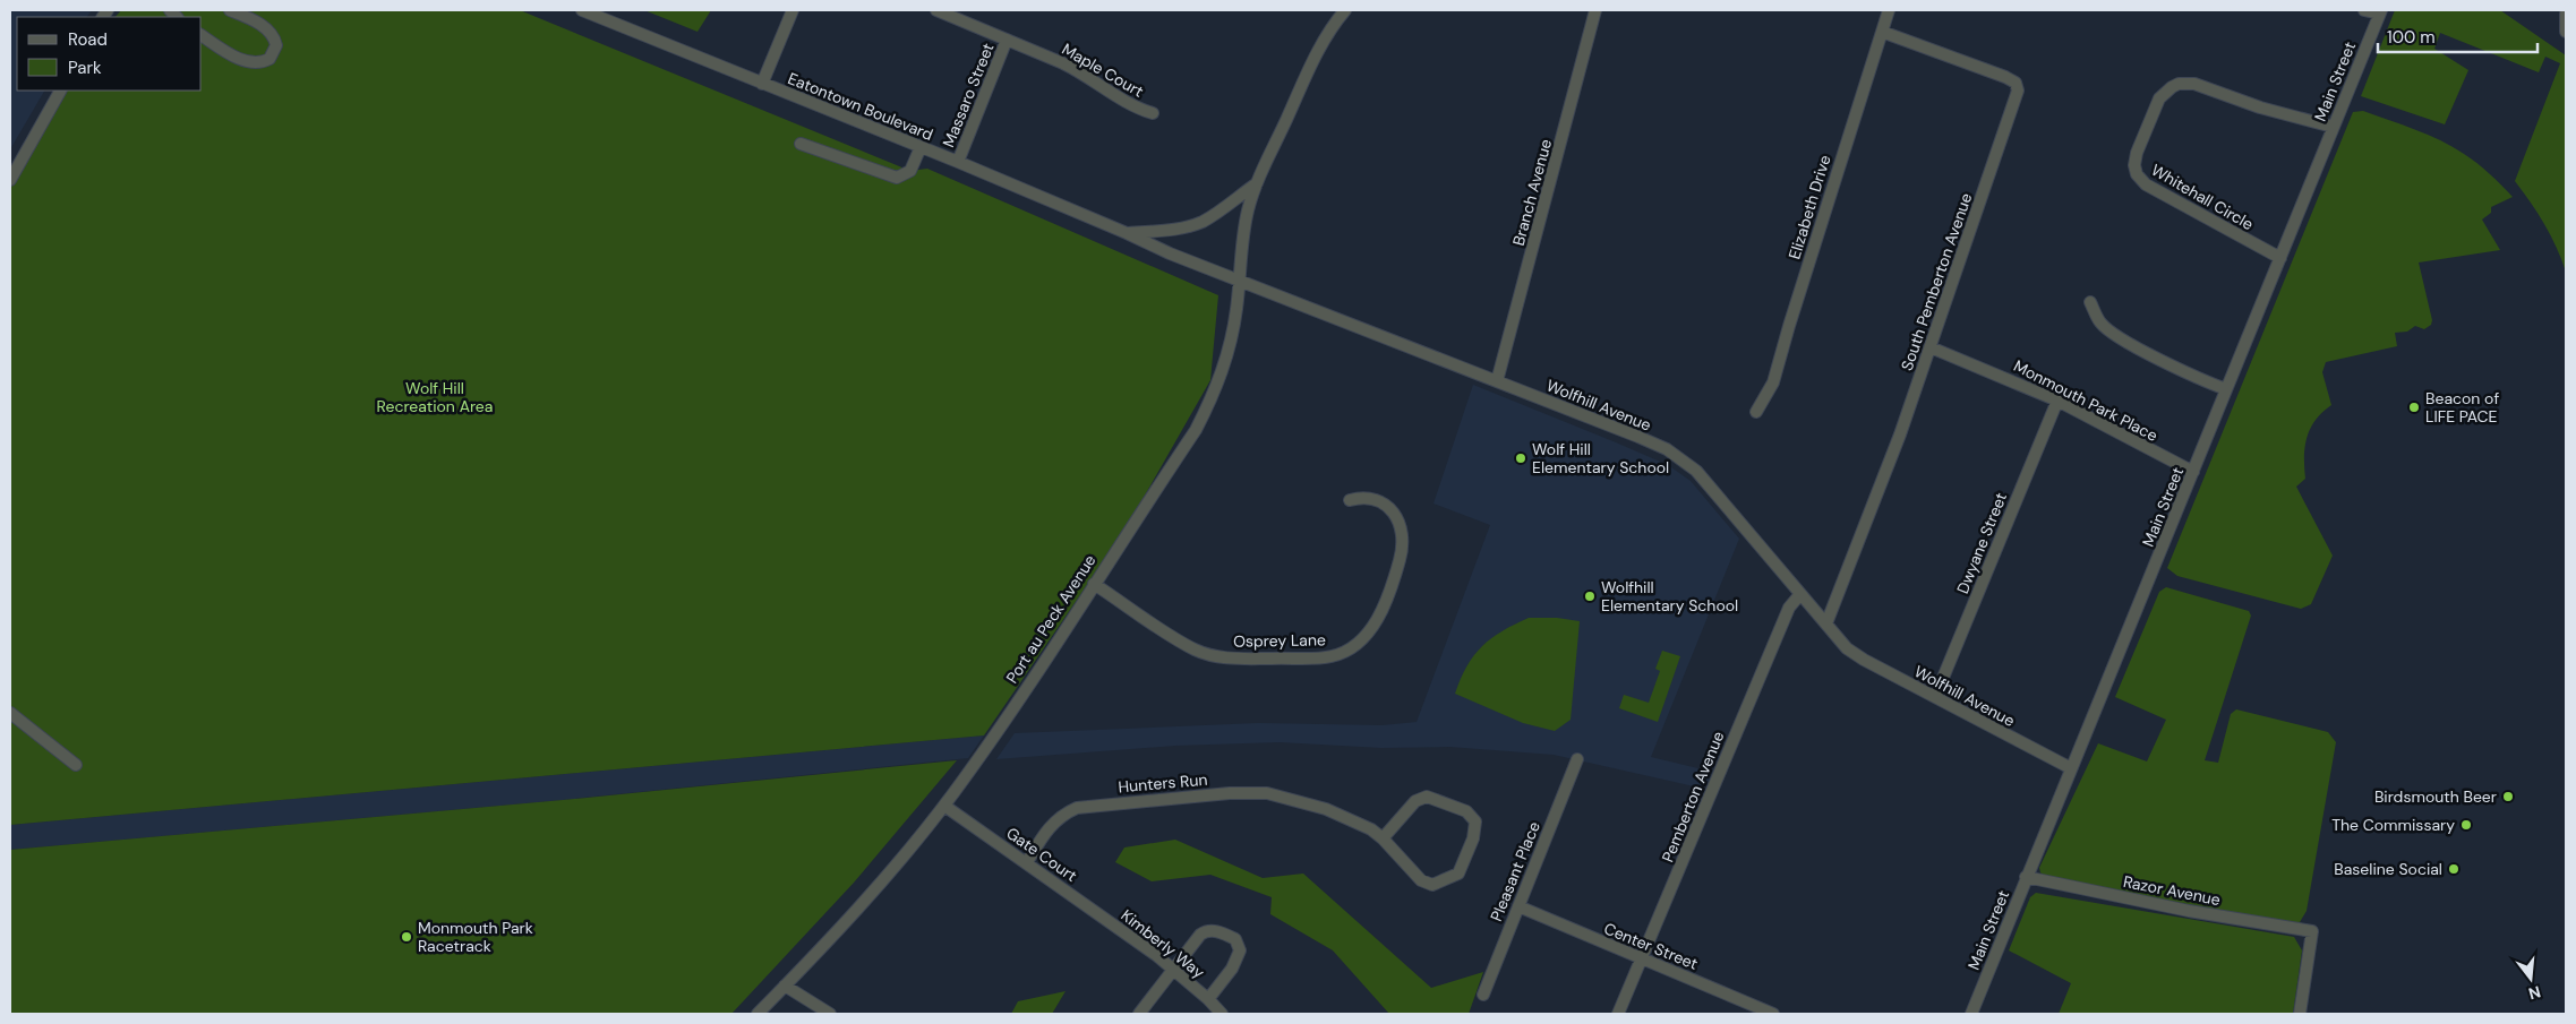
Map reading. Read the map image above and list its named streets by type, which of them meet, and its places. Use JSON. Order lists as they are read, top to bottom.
{
  "streets": {
    "street": [
      "Maple Court",
      "Main Street",
      "Massaro Street",
      "Eatontown Boulevard",
      "Branch Avenue",
      "Whitehall Circle",
      "Elizabeth Drive",
      "South Pemberton Avenue",
      "Monmouth Park Place",
      "Wolfhill Avenue",
      "Dwyane Street",
      "Port au Peck Avenue",
      "Osprey Lane",
      "Hunters Run",
      "Pemberton Avenue",
      "Gate Court",
      "Pleasant Place",
      "Razor Avenue",
      "Kimberly Way",
      "Center Street"
    ]
  },
  "crossings": [
    ["Maple Court", "Massaro Street"],
    ["Main Street", "Whitehall Circle"],
    ["Main Street", "Monmouth Park Place"],
    ["Main Street", "Wolfhill Avenue"],
    ["Main Street", "Razor Avenue"],
    ["Massaro Street", "Eatontown Boulevard"],
    ["Eatontown Boulevard", "Wolfhill Avenue"],
    ["Branch Avenue", "Wolfhill Avenue"],
    ["Elizabeth Drive", "South Pemberton Avenue"],
    ["South Pemberton Avenue", "Monmouth Park Place"],
    ["South Pemberton Avenue", "Wolfhill Avenue"],
    ["Monmouth Park Place", "Dwyane Street"],
    ["Wolfhill Avenue", "Dwyane Street"],
    ["Wolfhill Avenue", "Port au Peck Avenue"],
    ["Wolfhill Avenue", "Pemberton Avenue"],
    ["Port au Peck Avenue", "Osprey Lane"],
    ["Port au Peck Avenue", "Gate Court"],
    ["Hunters Run", "Gate Court"],
    ["Pemberton Avenue", "Center Street"],
    ["Gate Court", "Kimberly Way"],
    ["Pleasant Place", "Center Street"]
  ],
  "parks": ["Wolf Hill Recreation Area"],
  "places": [
    "Beacon of LIFE PACE",
    "Wolf Hill Elementary School",
    "Wolfhill Elementary School",
    "Birdsmouth Beer",
    "The Commissary",
    "Baseline Social",
    "Monmouth Park Racetrack"
  ],
  "legend": ["Road", "Park"],
  "scale_bar": "100 m",
  "north": "bottom"
}
